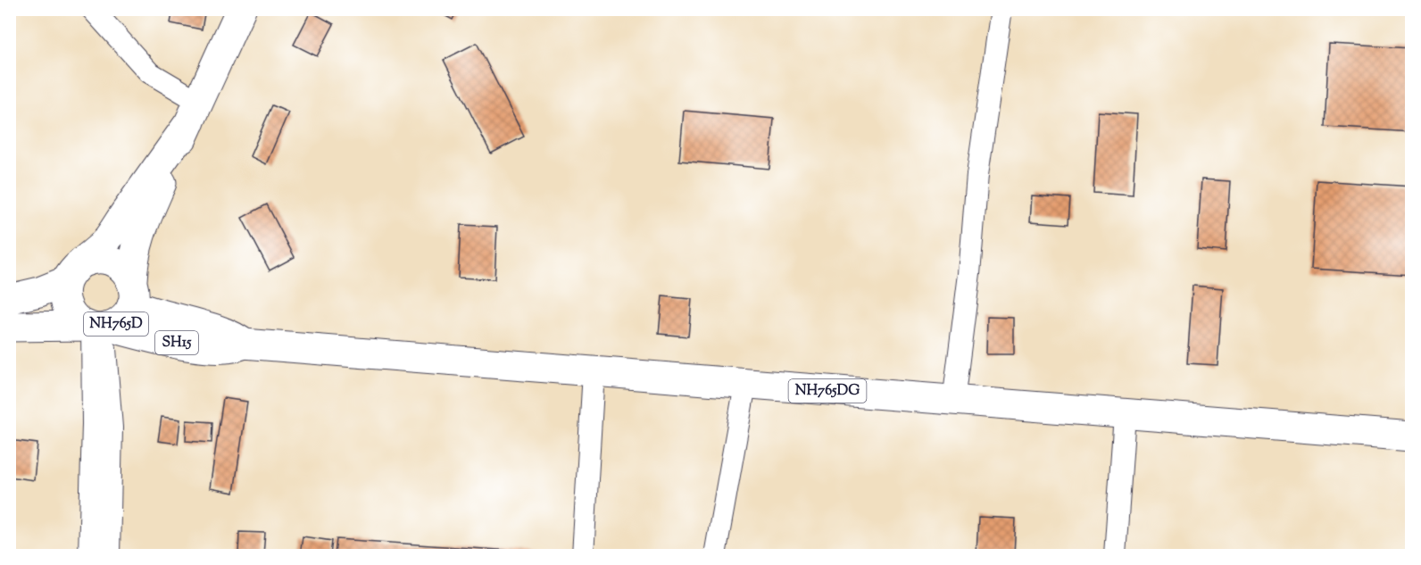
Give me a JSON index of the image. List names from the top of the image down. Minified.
{"streets":{"main road":["NH765D","SH15","NH765DG"]},"crossings":[["NH765D","SH15"],["SH15","NH765DG"]]}
